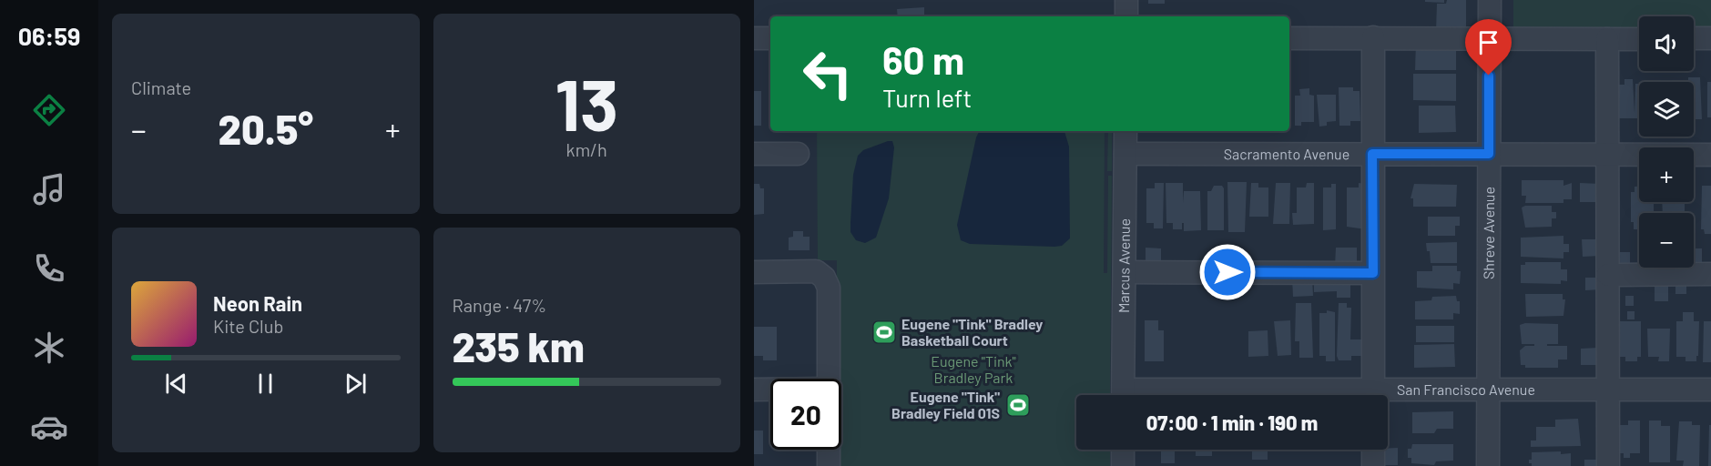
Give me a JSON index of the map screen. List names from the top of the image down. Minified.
{"streets":{"street":["Sacramento Avenue","Shreve Avenue","Marcus Avenue","San Francisco Avenue"]},"crossings":[["Sacramento Avenue","Shreve Avenue"],["Sacramento Avenue","Marcus Avenue"],["Shreve Avenue","San Francisco Avenue"]],"parks":["Eugene \"Tink\" Bradley Park"],"places":{"sports":["Eugene \"Tink\" Bradley Basketball Court","Eugene \"Tink\" Bradley Field 01S"]},"page":{"tabs":"06:59","tile":["Climate",["13","km/h"],["Range · 47%","235 km"]],"map_buttons":["+","−"],"turn":["60 m","Turn left"],"heat":["−","20.5°","+"],"song":["Neon Rain","Kite Club"],"limit":"20","trip":"07:00 · 1 min · 190 m"}}
